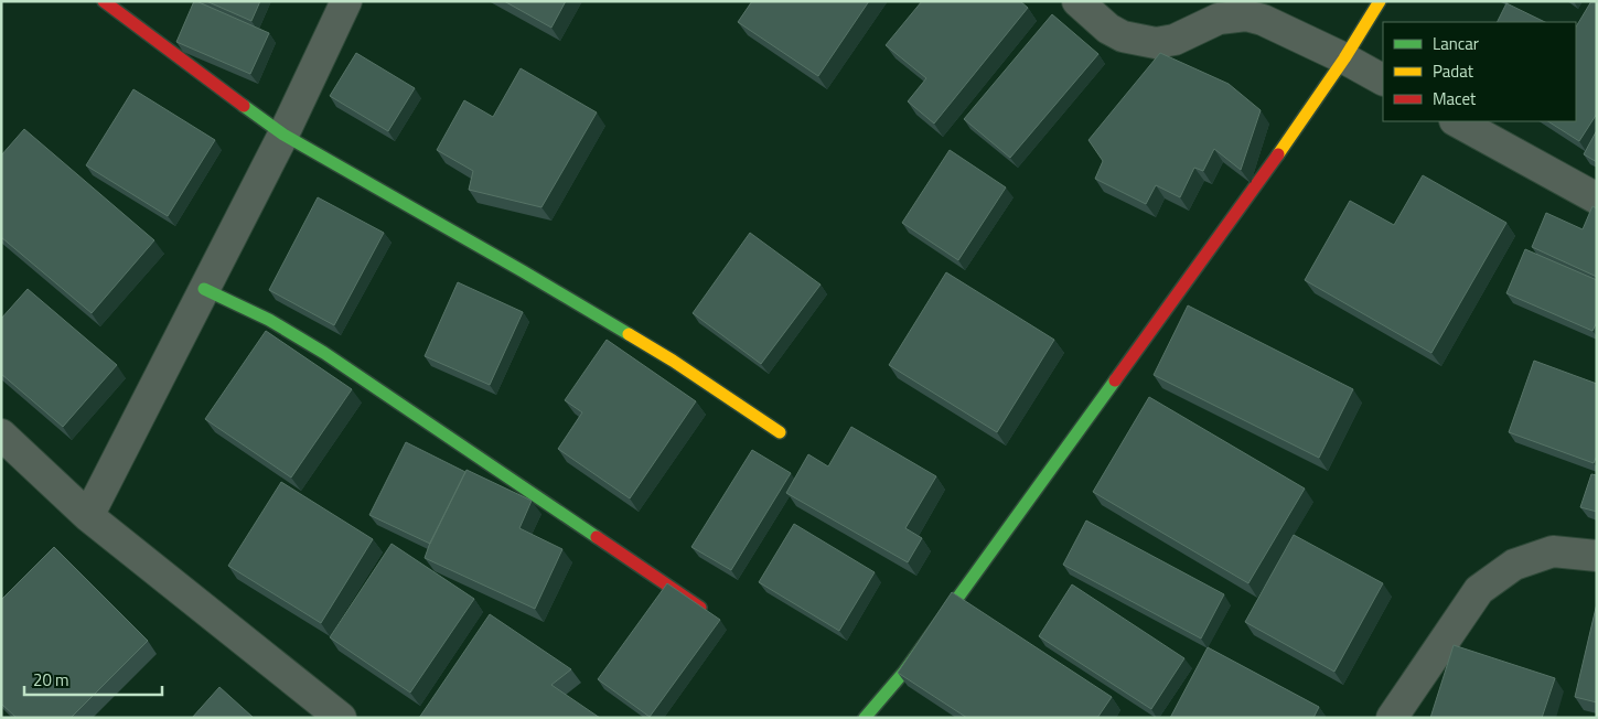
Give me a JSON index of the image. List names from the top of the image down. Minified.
{"legend":["Lancar","Padat","Macet"],"scale_bar":"20 m"}
